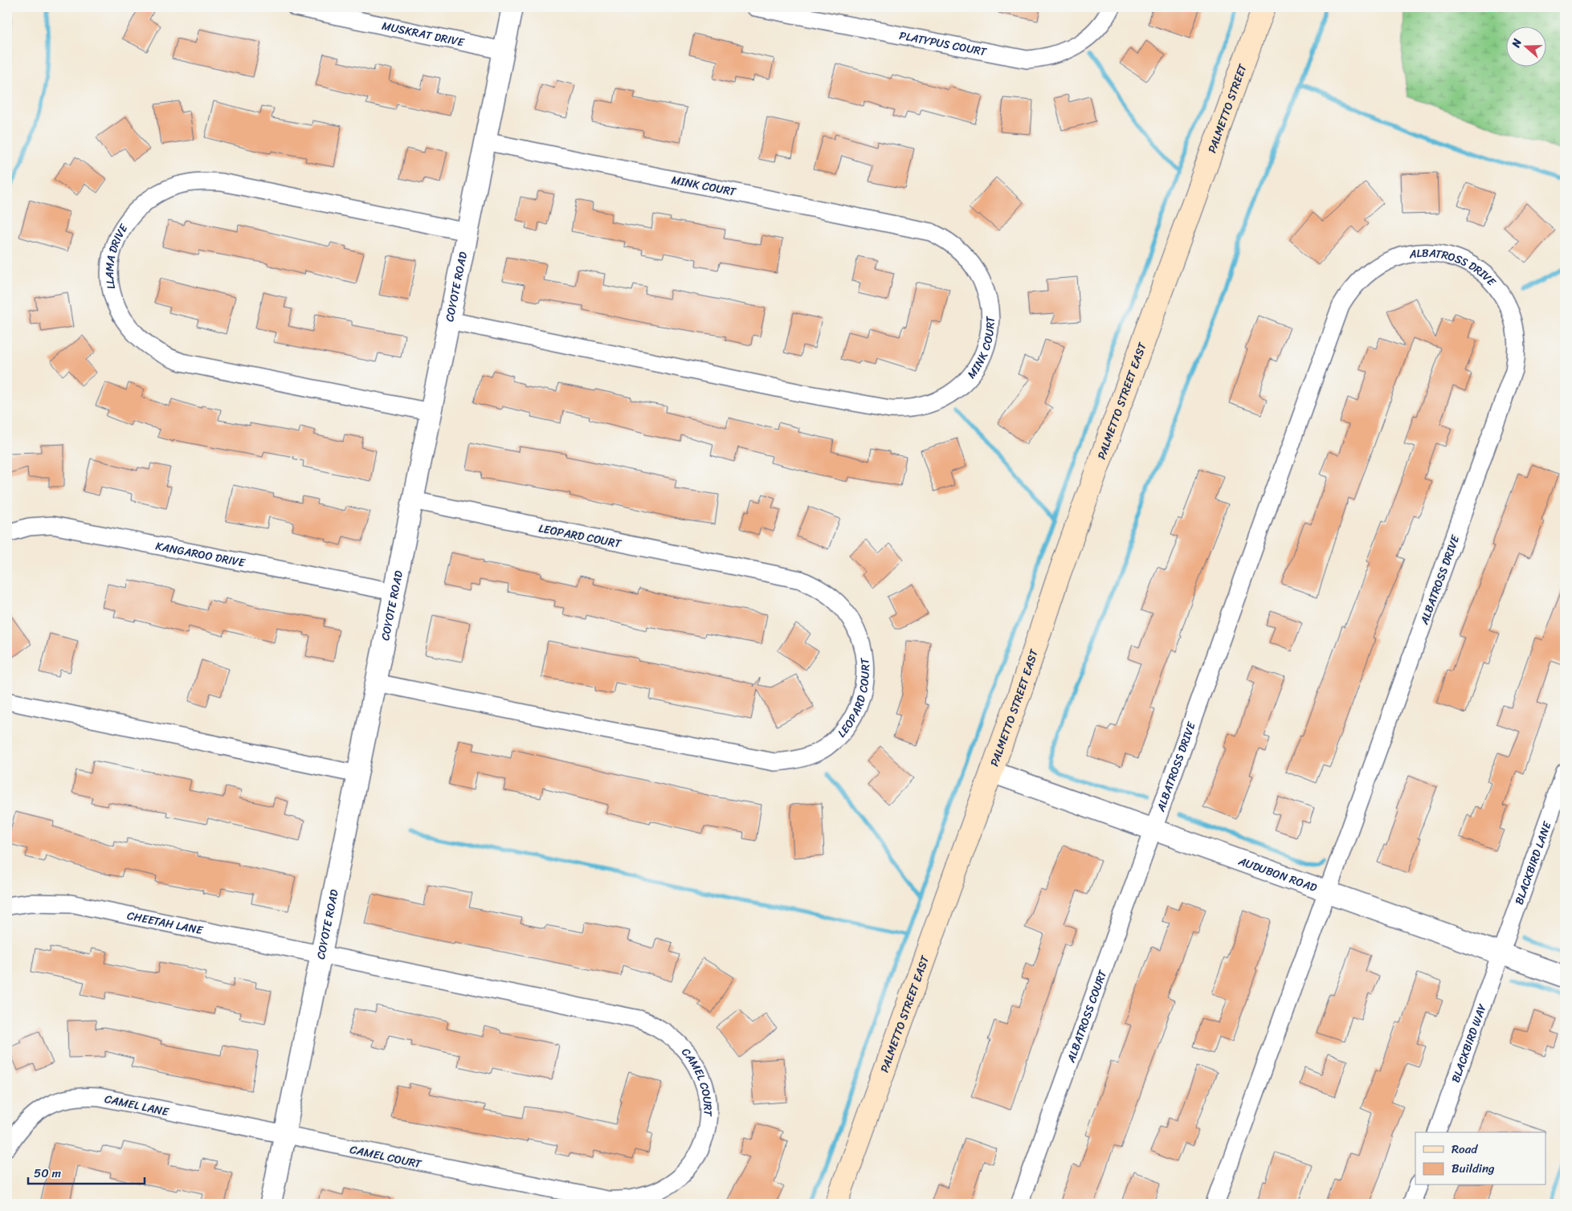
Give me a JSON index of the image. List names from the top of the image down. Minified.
{"streets":{"main road":["PALMETTO STREET","PALMETTO STREET EAST"],"street":["MUSKRAT DRIVE","PLATYPUS COURT","MINK COURT","LLAMA DRIVE","ALBATROSS DRIVE","COYOTE ROAD","LEOPARD COURT","KANGAROO DRIVE","BLACKBIRD LANE","AUDUBON ROAD","CHEETAH LANE","ALBATROSS COURT","BLACKBIRD WAY","CAMEL COURT","CAMEL LANE"]},"crossings":[["MUSKRAT DRIVE","COYOTE ROAD"],["PALMETTO STREET","PALMETTO STREET EAST"],["MINK COURT","COYOTE ROAD"],["LLAMA DRIVE","COYOTE ROAD"],["ALBATROSS DRIVE","AUDUBON ROAD"],["ALBATROSS DRIVE","ALBATROSS COURT"],["COYOTE ROAD","LEOPARD COURT"],["COYOTE ROAD","KANGAROO DRIVE"],["COYOTE ROAD","CHEETAH LANE"],["COYOTE ROAD","CAMEL COURT"],["COYOTE ROAD","CAMEL LANE"],["PALMETTO STREET EAST","AUDUBON ROAD"],["BLACKBIRD LANE","AUDUBON ROAD"],["BLACKBIRD LANE","BLACKBIRD WAY"],["AUDUBON ROAD","ALBATROSS COURT"],["AUDUBON ROAD","BLACKBIRD WAY"],["CHEETAH LANE","CAMEL COURT"],["CAMEL COURT","CAMEL LANE"]],"legend":["Road","Building"],"scale_bar":"50 m","north":"left"}
